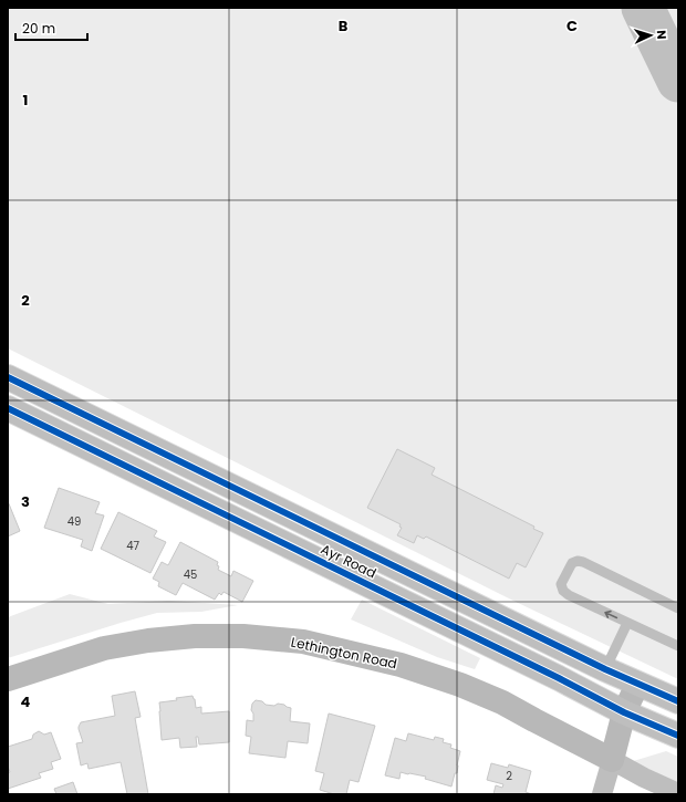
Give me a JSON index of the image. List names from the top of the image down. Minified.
{"streets":{"main road":["Ayr Road"],"street":["Lethington Road"]},"house_numbers":["49","47","45","2"],"scale_bar":"20 m","north":"right","grid":{"columns":["B","C"],"rows":["1","2","3","4"]}}
